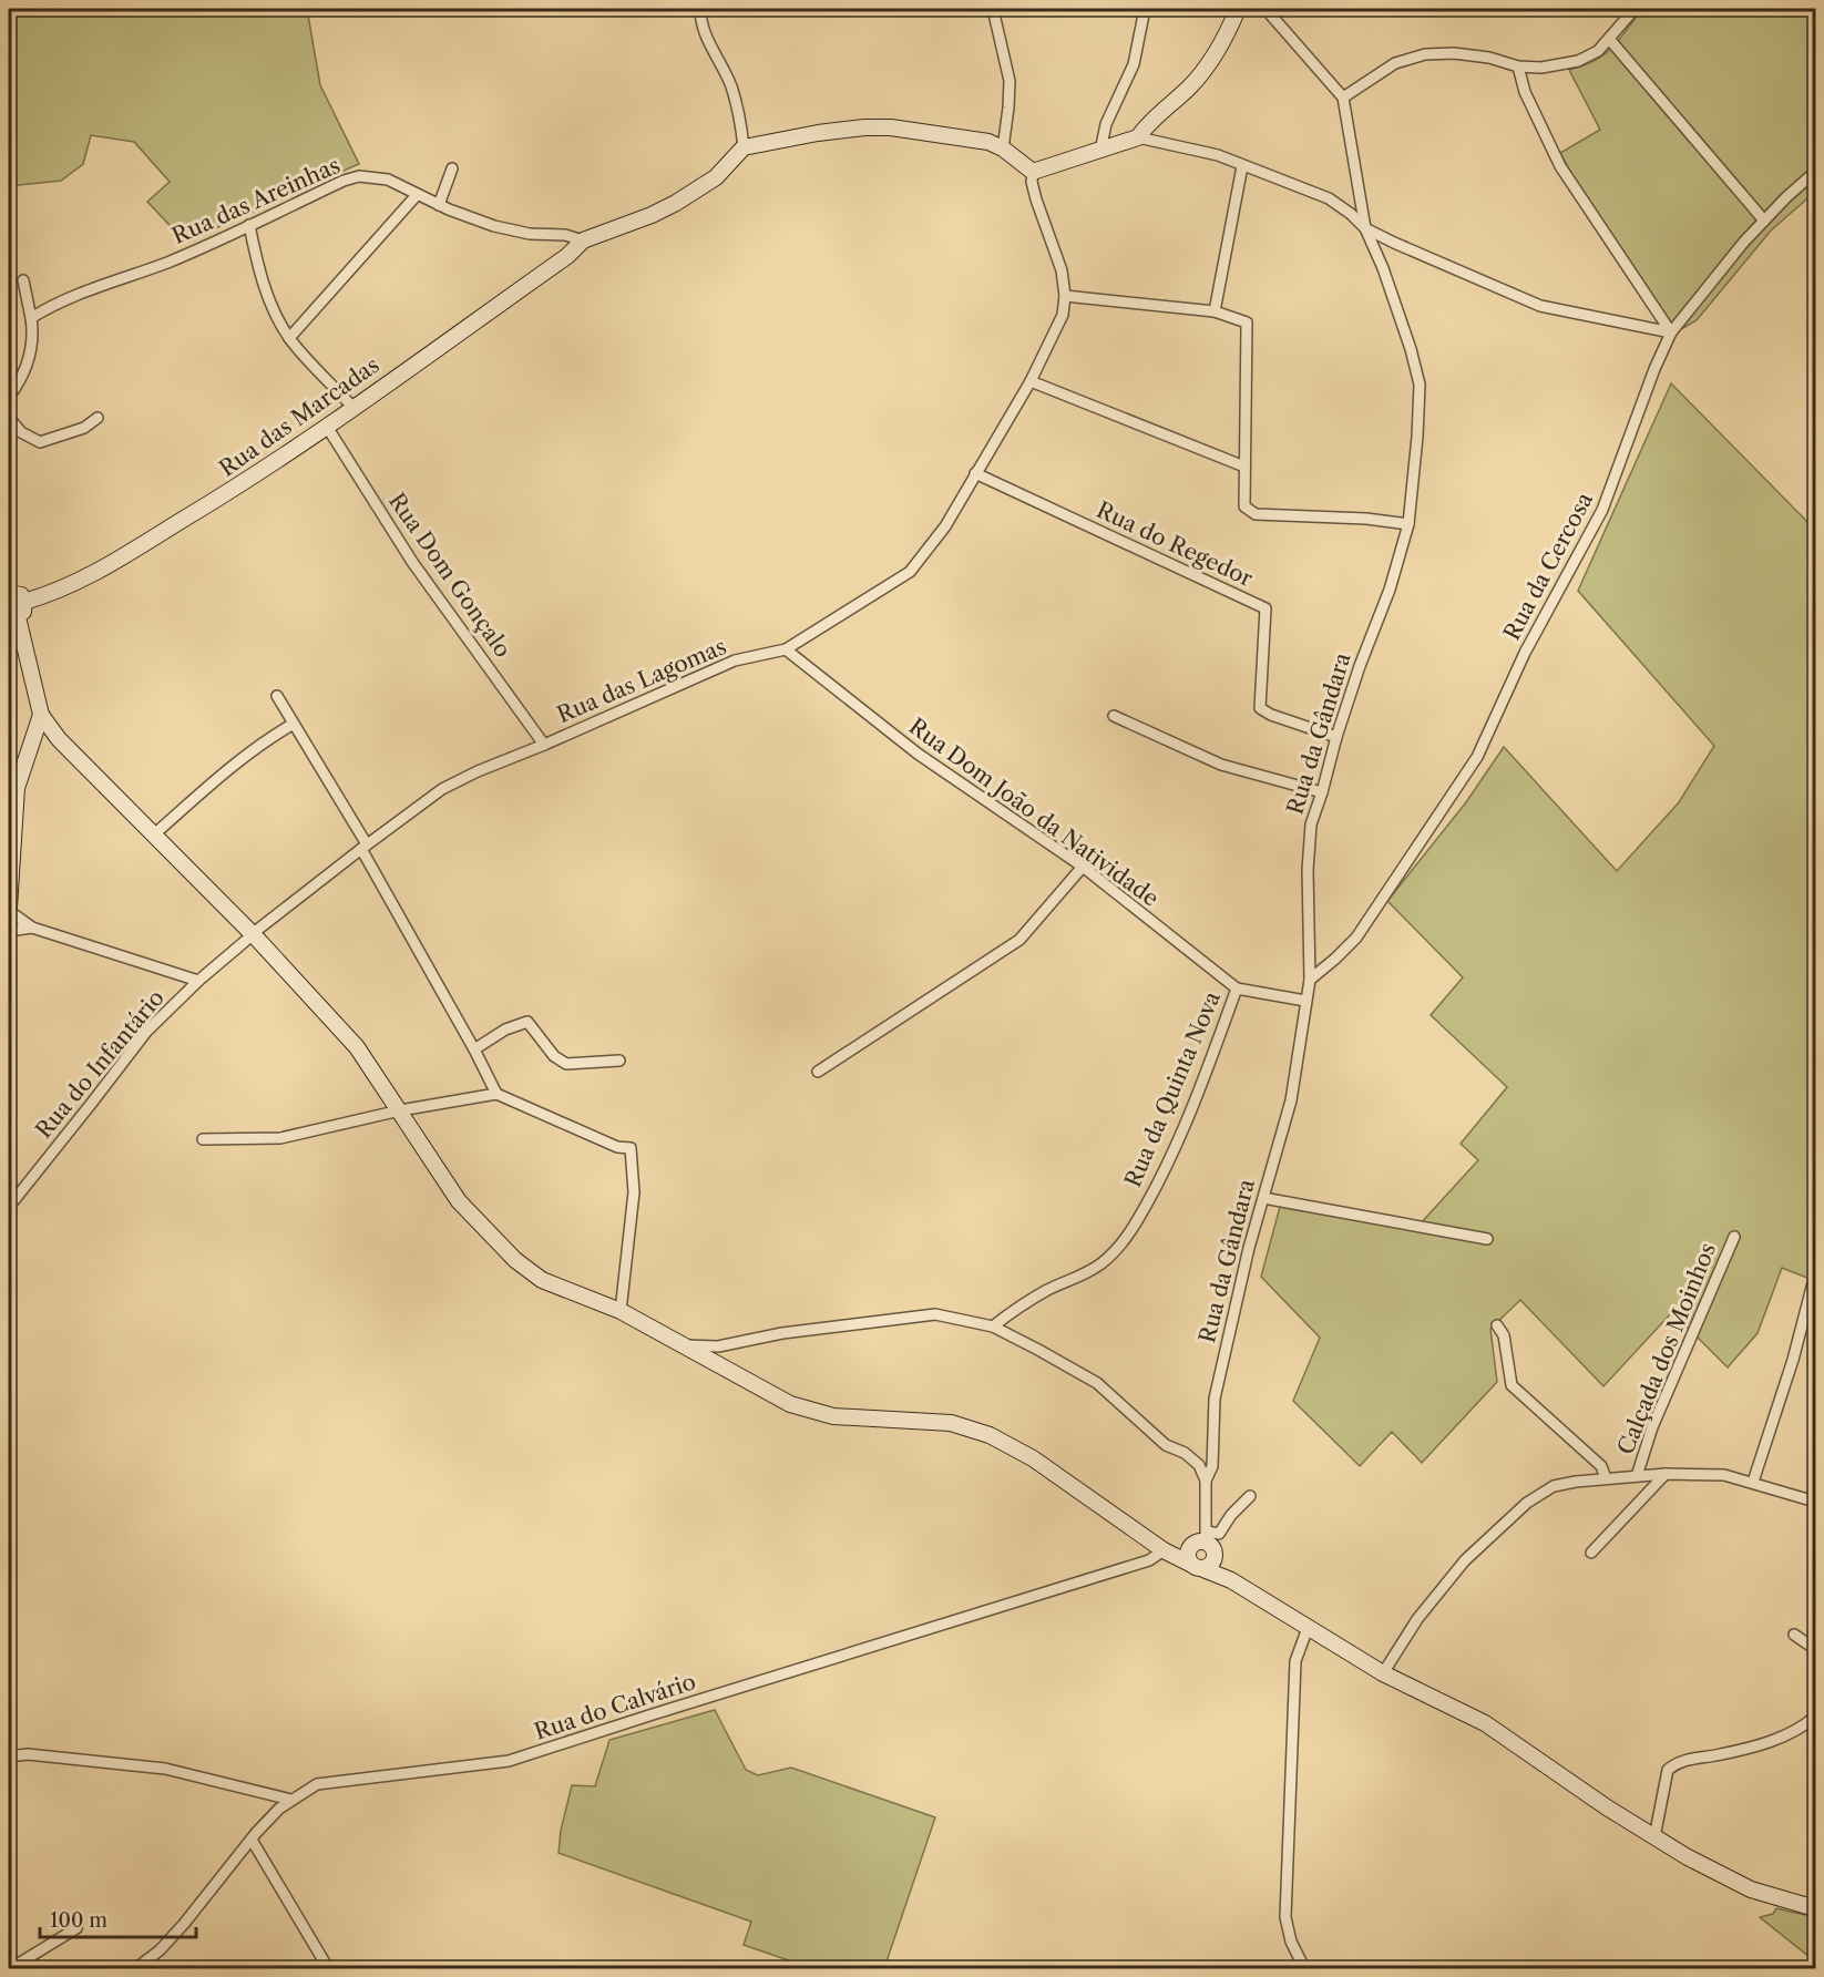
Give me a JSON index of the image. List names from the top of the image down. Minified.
{"streets":{"street":["Rua das Areinhas","Rua das Marcadas","Rua do Regedor","Rua da Cercosa","Rua Dom Gonçalo","Rua das Lagomas","Rua da Gândara","Rua Dom João da Natividade","Rua do Infantário","Rua da Quinta Nova","Calçada dos Moinhos","Rua do Calvário"]},"crossings":[["Rua das Areinhas","Rua das Marcadas"],["Rua das Marcadas","Rua Dom Gonçalo"],["Rua do Regedor","Rua das Lagomas"],["Rua do Regedor","Rua da Gândara"],["Rua da Cercosa","Rua da Gândara"],["Rua Dom Gonçalo","Rua das Lagomas"],["Rua das Lagomas","Rua Dom João da Natividade"],["Rua das Lagomas","Rua do Infantário"],["Rua da Gândara","Rua Dom João da Natividade"],["Rua Dom João da Natividade","Rua da Quinta Nova"]],"scale_bar":"100 m"}
